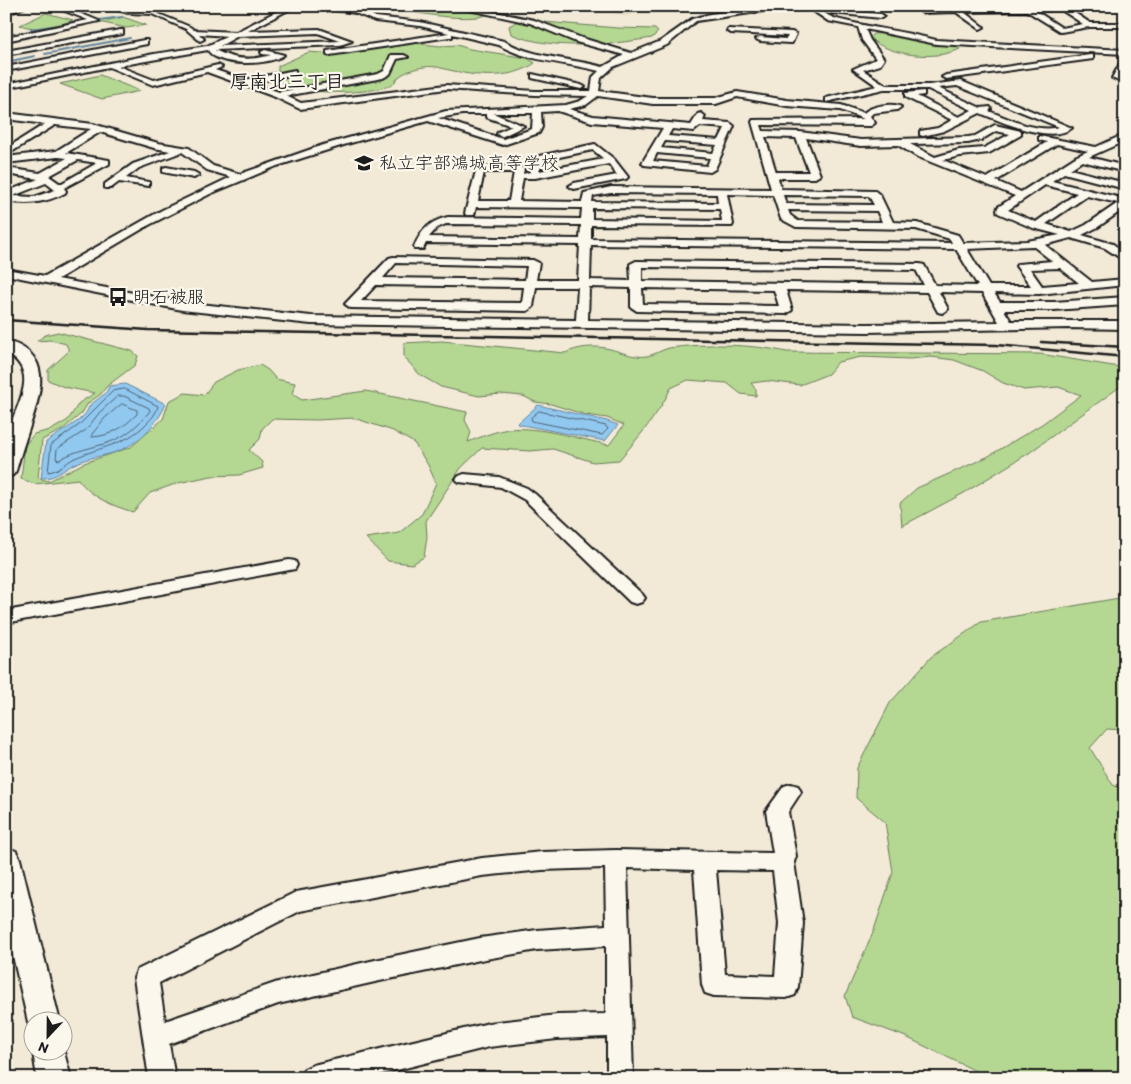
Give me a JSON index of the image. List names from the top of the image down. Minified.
{"districts":["厚南北三丁目"],"places":{"school or university":["私立宇部鴻城高等学校"],"bus stop":["明石被服"]},"north":"bottom"}
